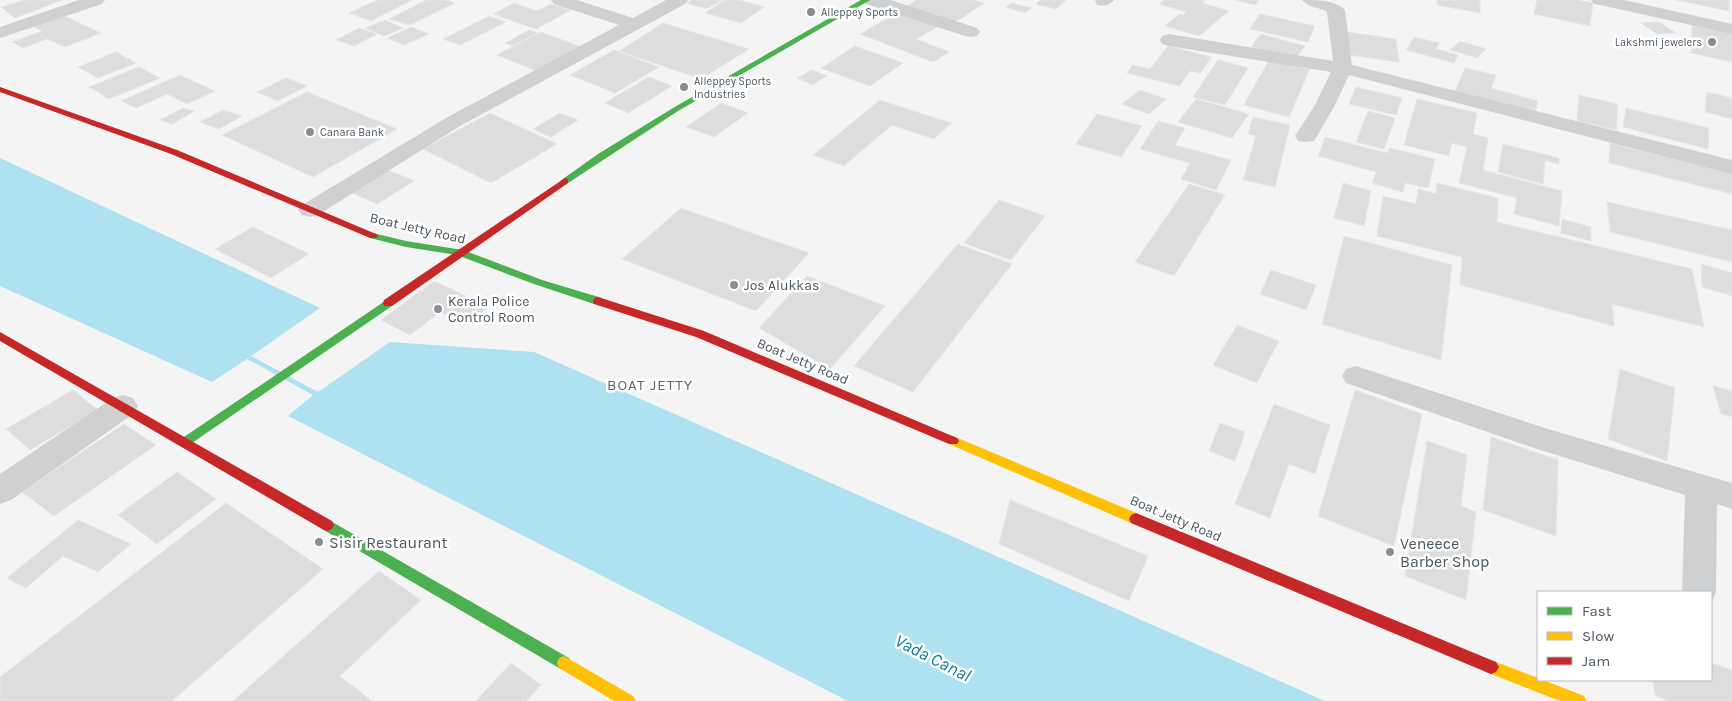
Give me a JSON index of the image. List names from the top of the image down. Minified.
{"streets":{"main road":["Boat Jetty Road"]},"districts":["BOAT JETTY"],"water":["Vada Canal"],"places":["Alleppey Sports","Lakshmi jewelers","Alleppey Sports Industries","Canara Bank","Jos Alukkas","Kerala Police Control Room","Sisir Restaurant","Veneece Barber Shop"],"legend":["Fast","Slow","Jam"]}
